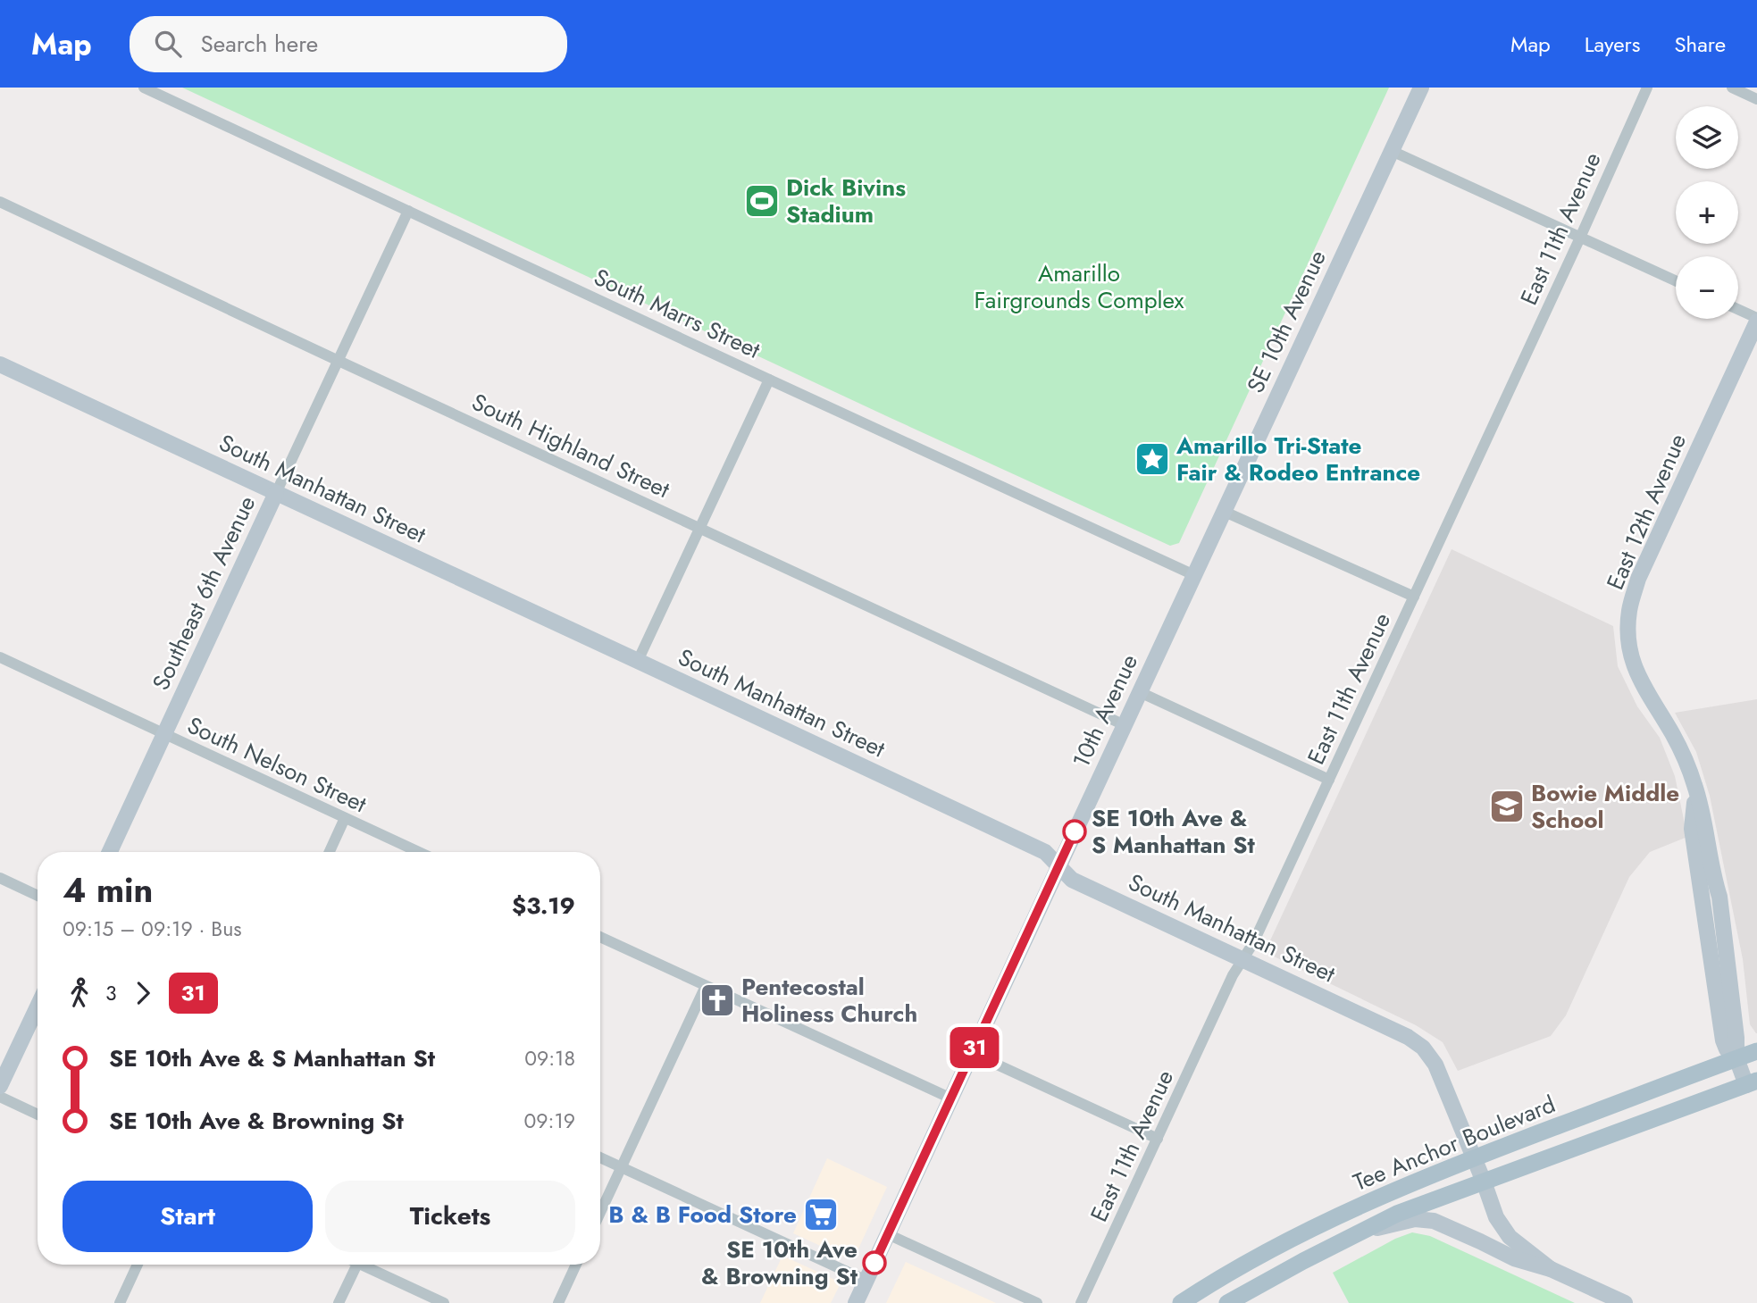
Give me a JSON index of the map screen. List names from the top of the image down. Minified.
{"streets":{"main road":["Tee Anchor Boulevard"],"street":["East 11th Avenue","South Marrs Street","SE 10th Avenue","South Highland Street","South Manhattan Street","East 12th Avenue","Southeast 6th Avenue","10th Avenue","South Nelson Street"]},"crossings":[["East 11th Avenue","South Manhattan Street"],["South Marrs Street","SE 10th Avenue"],["South Marrs Street","Southeast 6th Avenue"],["South Marrs Street","10th Avenue"],["SE 10th Avenue","10th Avenue"],["South Highland Street","Southeast 6th Avenue"],["South Highland Street","10th Avenue"],["South Manhattan Street","Southeast 6th Avenue"],["South Manhattan Street","10th Avenue"],["South Manhattan Street","Tee Anchor Boulevard"],["East 12th Avenue","Tee Anchor Boulevard"],["Southeast 6th Avenue","South Nelson Street"]],"parks":["Amarillo Fairgrounds Complex"],"places":{"sports":["Dick Bivins Stadium"],"place":["Amarillo Tri-State Fair & Rodeo Entrance"],"school or university":["Bowie Middle School"],"other":["SE 10th Ave & S Manhattan St","SE 10th Ave & Browning St"],"church":["Pentecostal Holiness Church"],"supermarket":["B & B Food Store"]},"lines":["bus line 31"],"page":{"header":"Map","search":"Search here","nav":["Map","Layers","Share"],"on_map":"31","map_buttons":["+","−"],"heading":["4 min","09:15 – 09:19 · Bus","$3.19"],"legs":["3","31"],"list":[{"name":"SE 10th Ave & S Manhattan St","value":"09:18"},{"name":"SE 10th Ave & Browning St","value":"09:19"}],"buttons":["Start","Tickets"]}}
